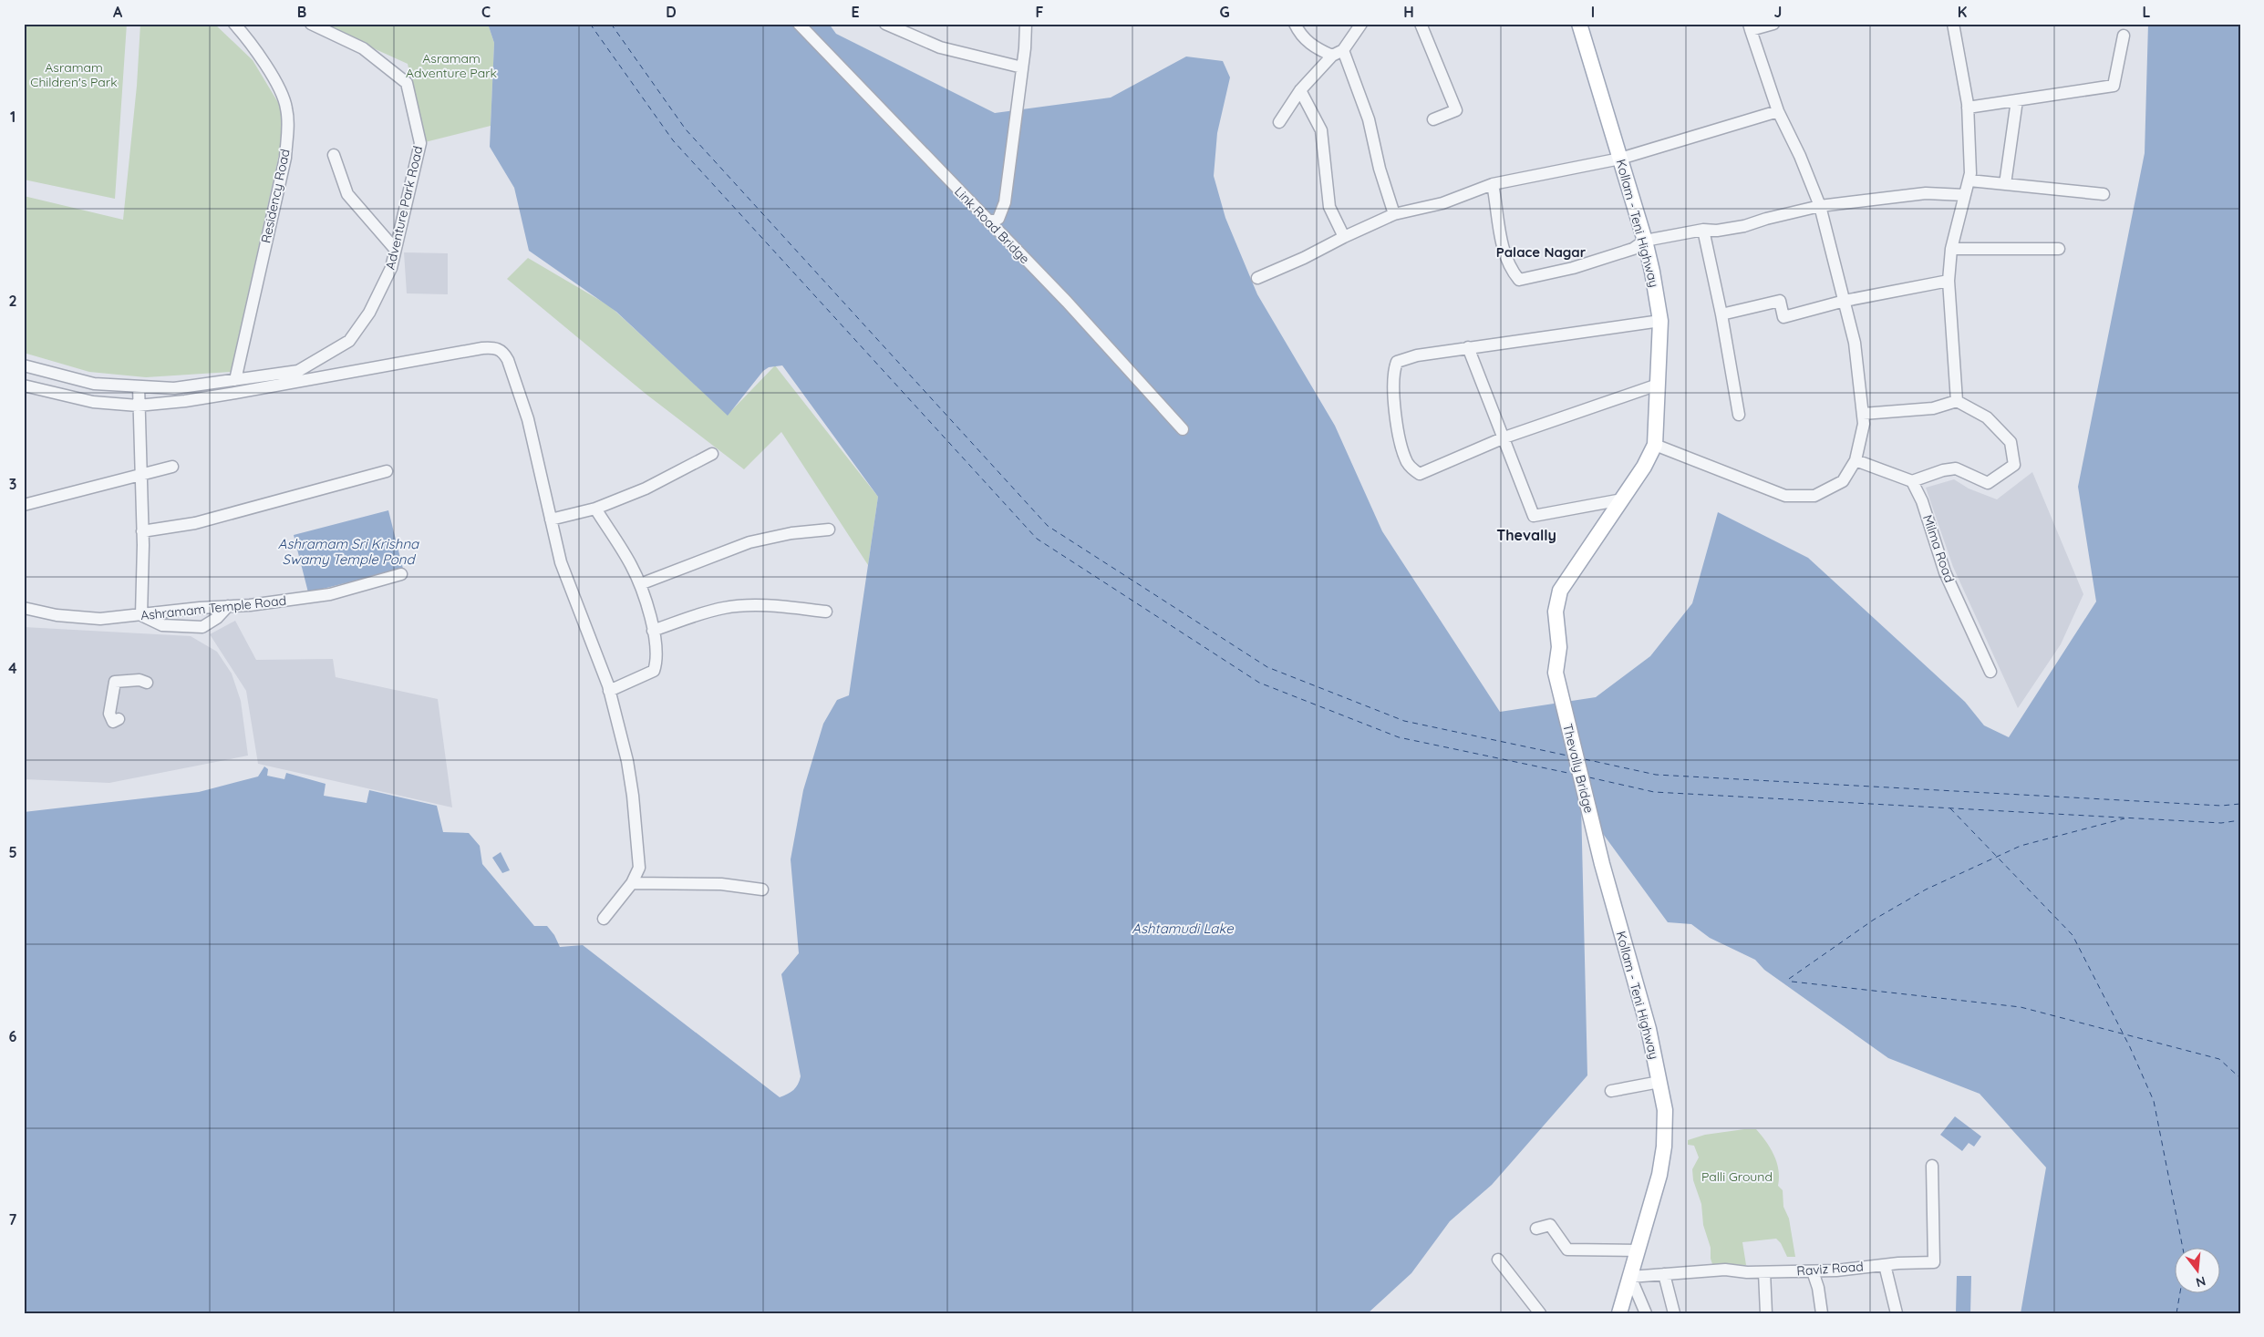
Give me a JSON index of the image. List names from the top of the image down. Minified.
{"streets":{"main road":["Kollam - Teni Highway","Thevally Bridge"],"street":["Residency Road","Adventure Park Road","Link Road Bridge","Milma Road","Ashramam Temple Road","Raviz Road"]},"crossings":[["Residency Road","Adventure Park Road"],["Kollam - Teni Highway","Thevally Bridge"],["Kollam - Teni Highway","Raviz Road"]],"districts":["Palace Nagar","Thevally"],"water":["Ashramam Sri Krishna Swamy Temple Pond","Ashtamudi Lake"],"parks":["Asramam Adventure Park","Asramam Children's Park","Palli Ground"],"north":"bottom","grid":{"columns":["A","B","C","D","E","F","G","H","I","J","K","L"],"rows":["1","2","3","4","5","6","7"]}}
